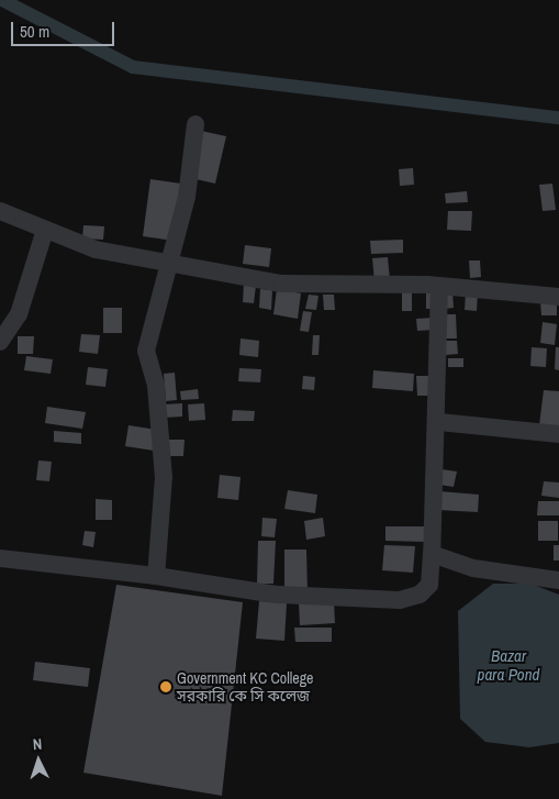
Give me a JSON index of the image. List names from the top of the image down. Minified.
{"water":["Bazar para Pond"],"places":["Government KC College সরকারি কে সি কলেজ"],"scale_bar":"50 m","north":"top"}
